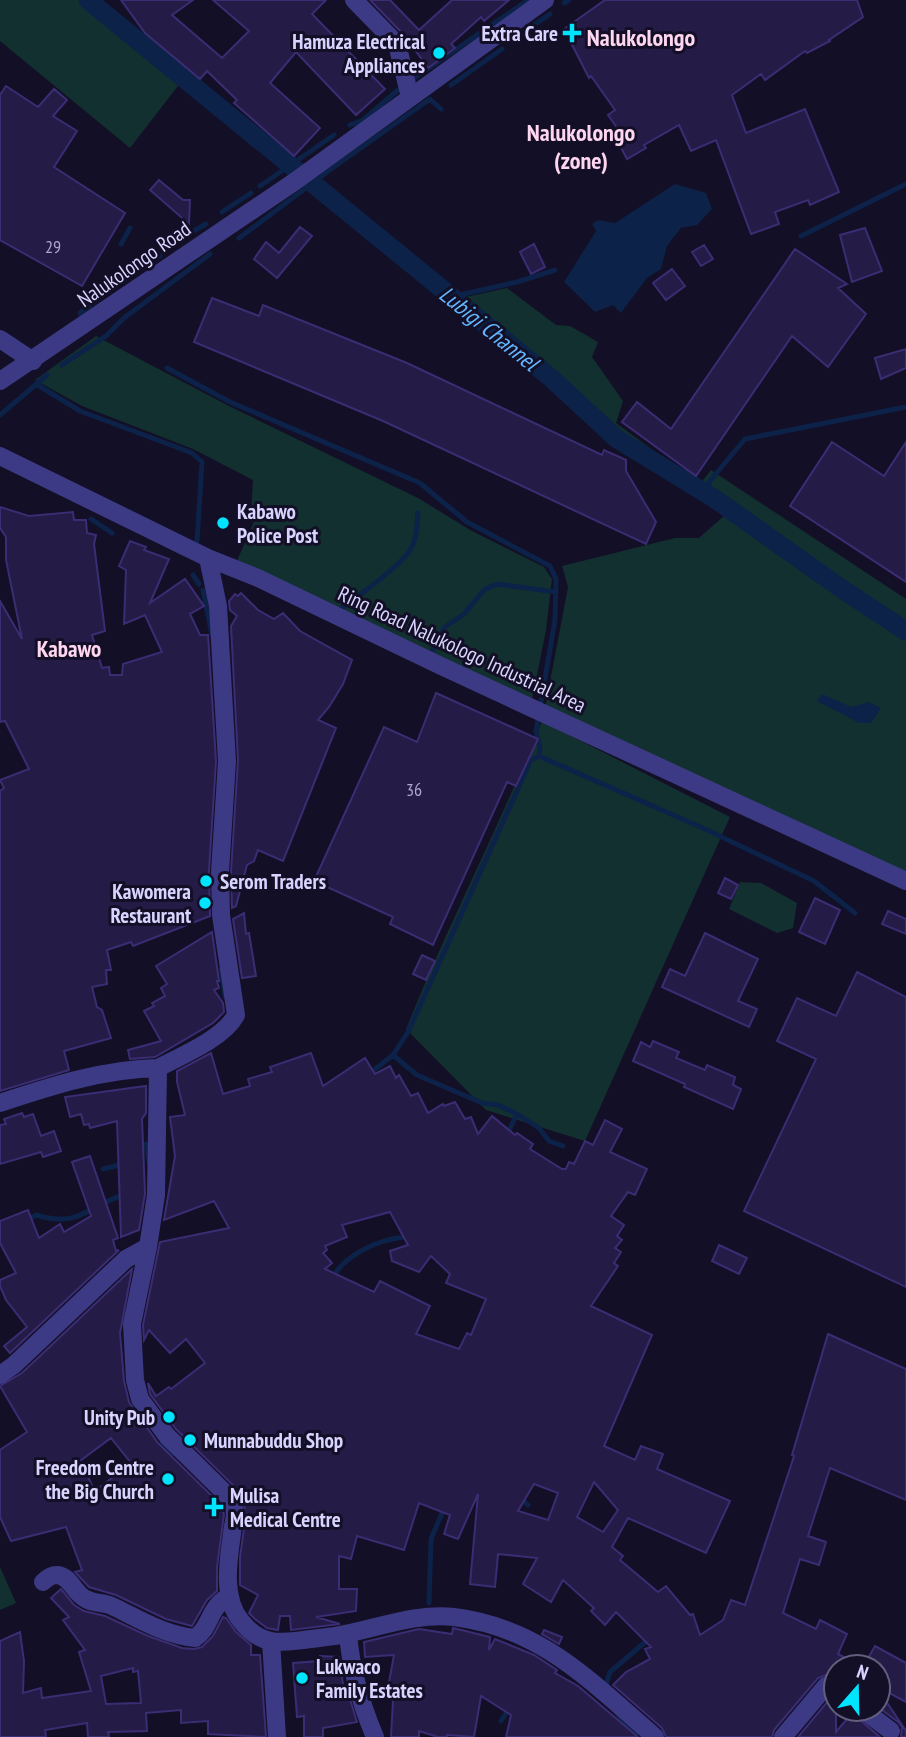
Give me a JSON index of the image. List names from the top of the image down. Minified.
{"streets":{"street":["Nalukolongo Road","Ring Road Nalukologo Industrial Area"]},"districts":["Nalukolongo","Nalukolongo (zone)","Kabawo"],"water":["Lubigi Channel"],"places":{"health":["Extra Care","Mulisa Medical Centre"],"other":["Hamuza Electrical Appliances","Kabawo Police Post","Serom Traders","Kawomera Restaurant","Unity Pub","Munnabuddu Shop","Freedom Centre the Big Church","Lukwaco Family Estates"]},"house_numbers":["29","36"],"north":"top"}
